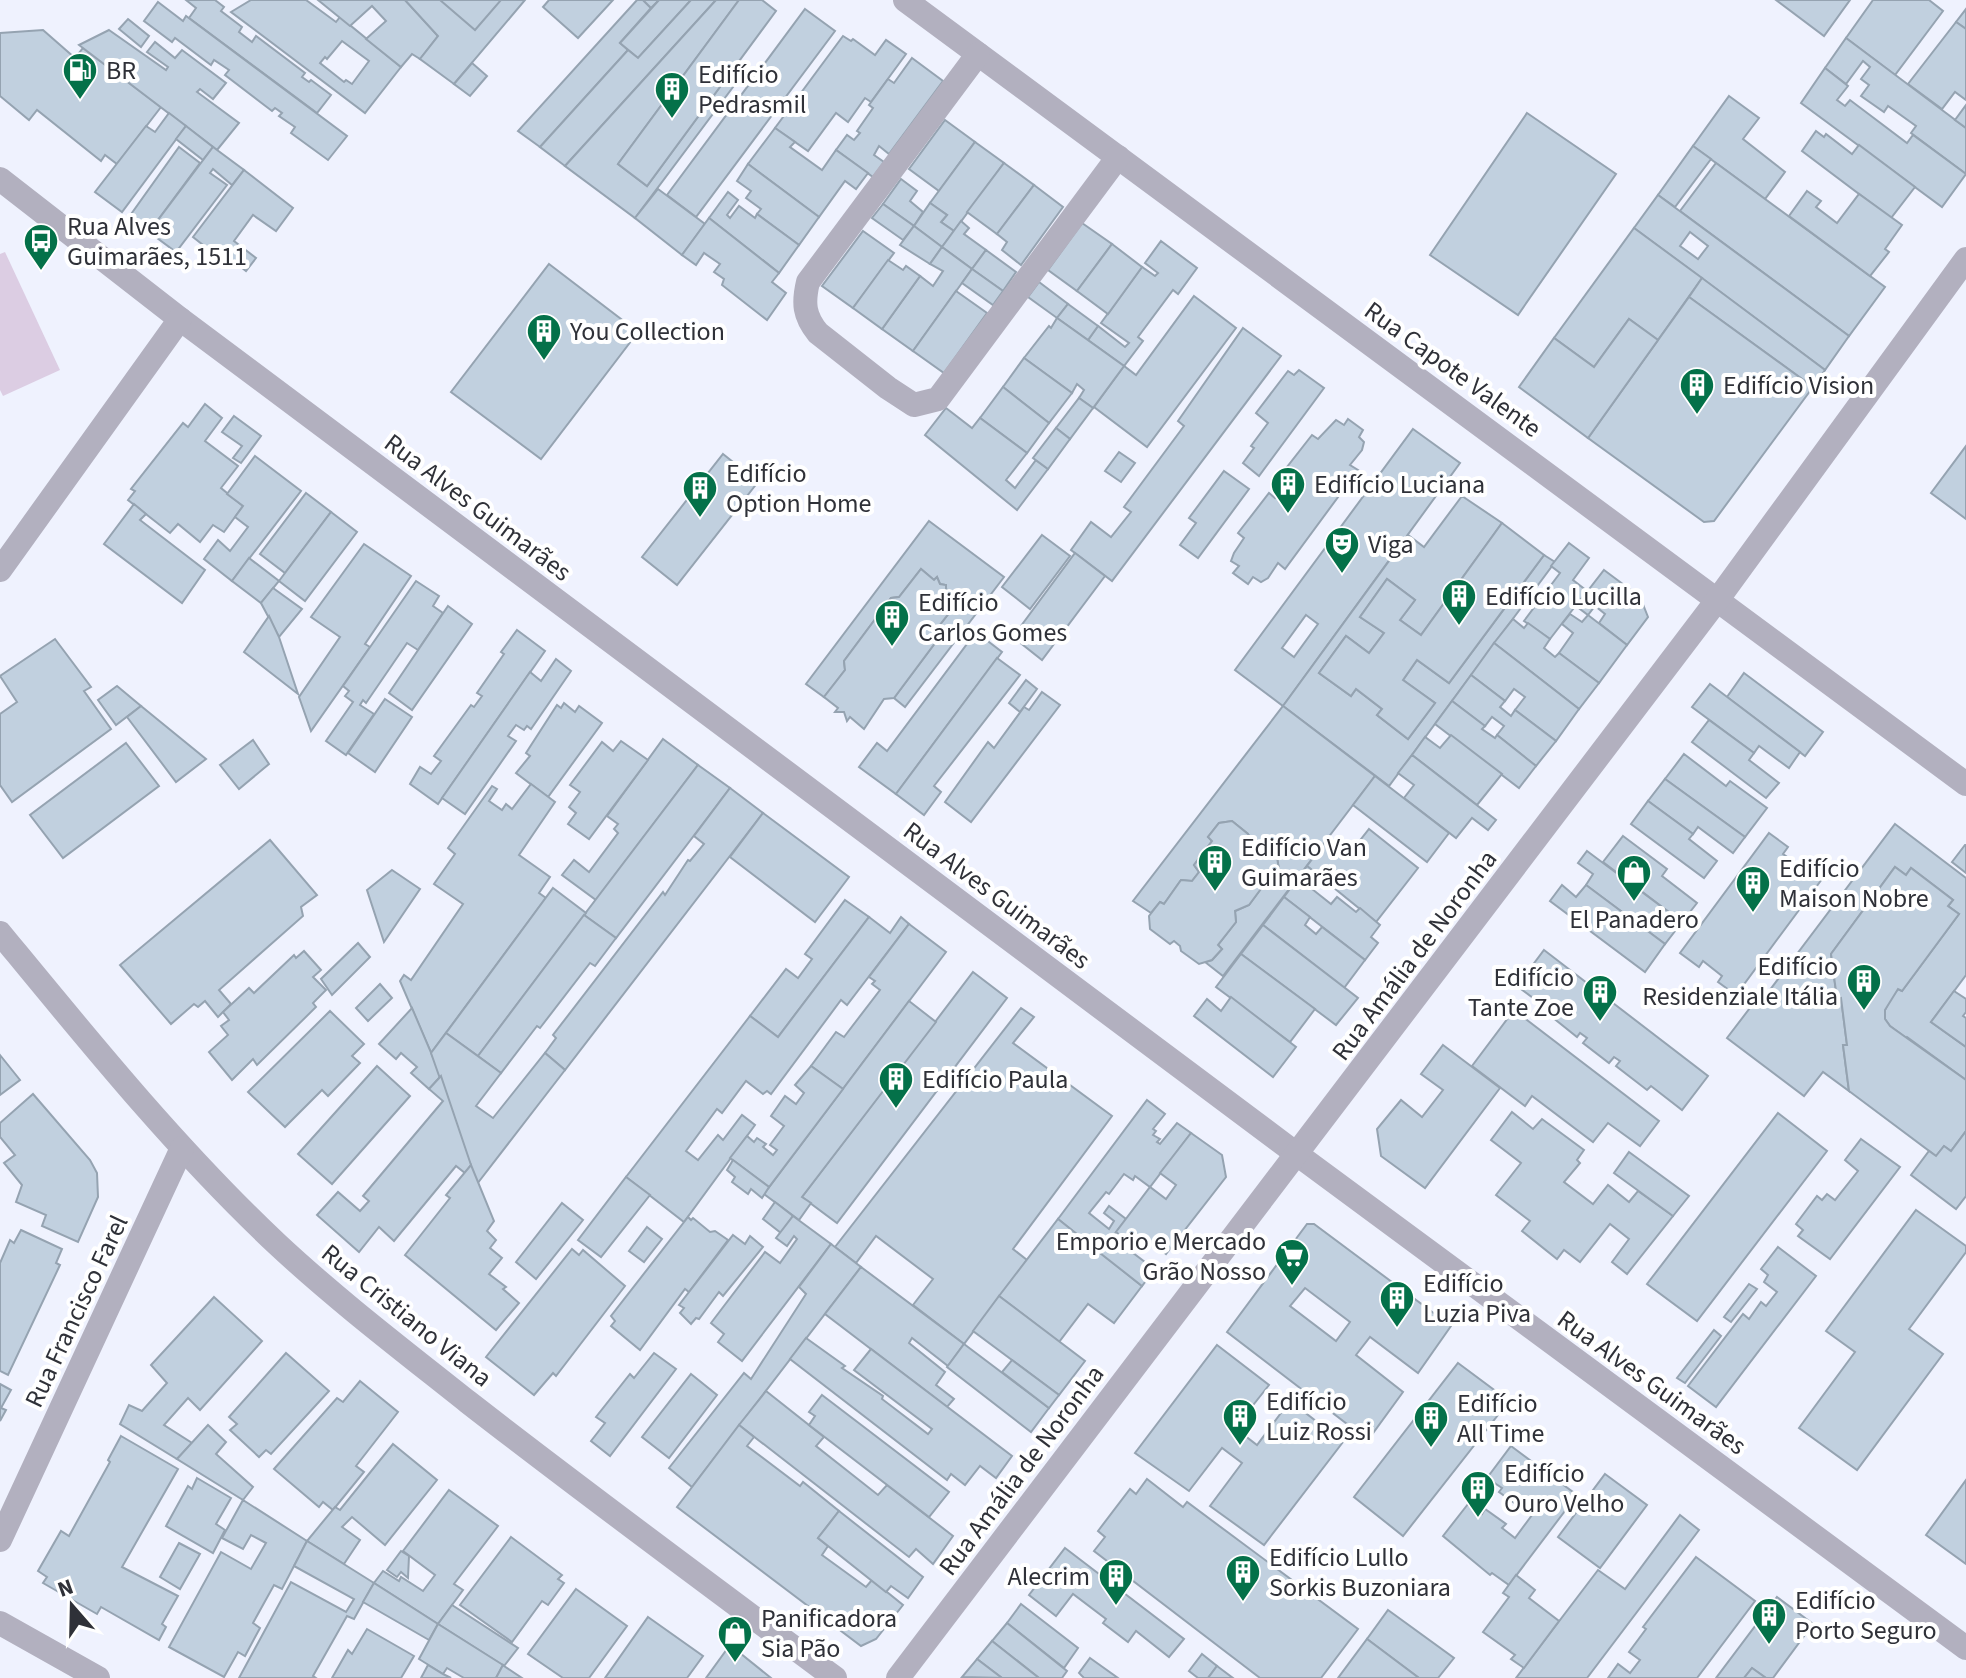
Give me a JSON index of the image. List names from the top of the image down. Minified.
{"streets":{"street":["Rua Capote Valente","Rua Alves Guimarães","Rua Amália de Noronha","Rua Francisco Farel","Rua Cristiano Viana"]},"crossings":[["Rua Capote Valente","Rua Amália de Noronha"],["Rua Alves Guimarães","Rua Amália de Noronha"],["Rua Francisco Farel","Rua Cristiano Viana"]],"places":{"fuel station":["BR"],"building":["Edifício Pedrasmil","You Collection","Edifício Vision","Edifício Luciana","Edifício Option Home","Edifício Lucilla","Edifício Carlos Gomes","Edifício Van Guimarães","Edifício Maison Nobre","Edifício Residenziale Itália","Edifício Tante Zoe","Edifício Paula","Edifício Luzia Piva","Edifício Luiz Rossi","Edifício All Time","Edifício Ouro Velho","Edifício Lullo Sorkis Buzoniara","Alecrim","Edifício Porto Seguro"],"bus stop":["Rua Alves Guimarães, 1511"],"theatre":["Viga"],"shop":["El Panadero","Panificadora Sia Pão"],"supermarket":["Emporio e Mercado Grão Nosso"]},"north":"top"}
